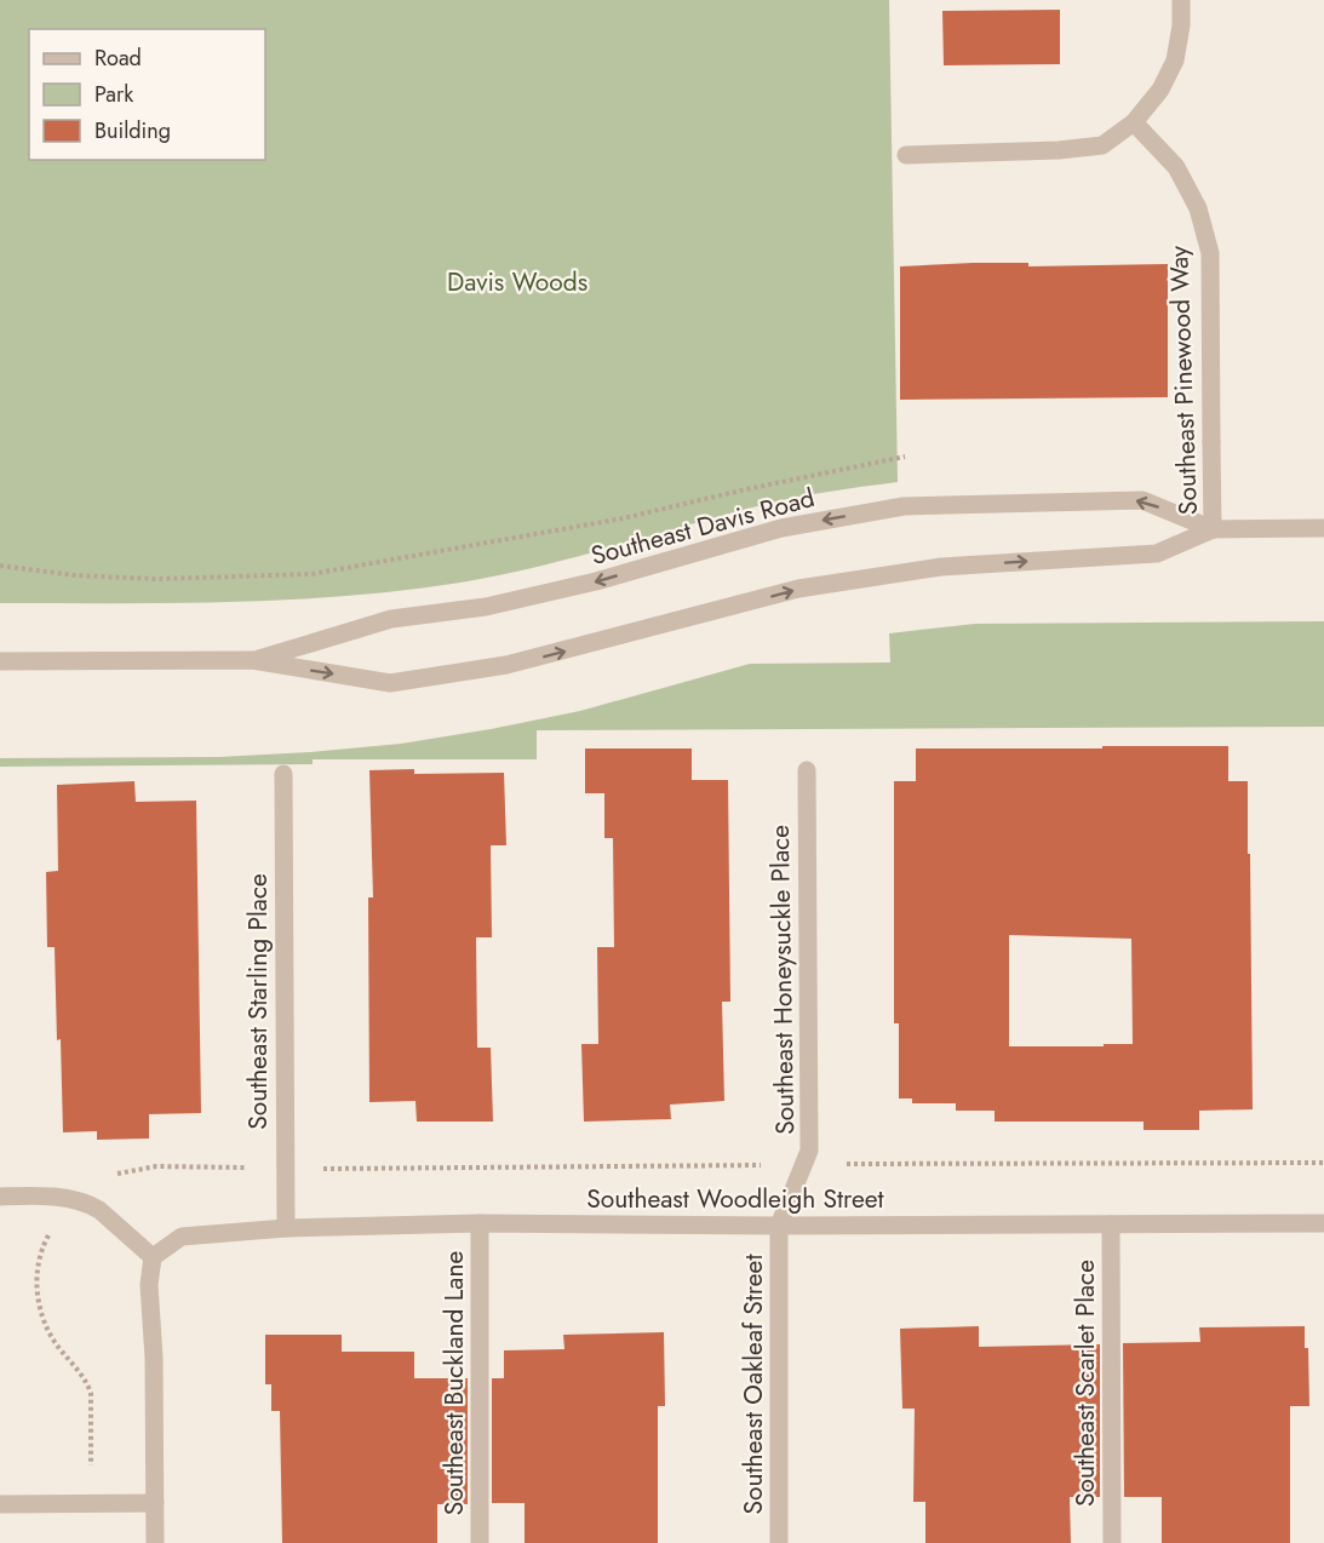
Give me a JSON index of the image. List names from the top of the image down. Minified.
{"streets":{"street":["Southeast Pinewood Way","Southeast Davis Road","Southeast Honeysuckle Place","Southeast Starling Place","Southeast Woodleigh Street","Southeast Buckland Lane","Southeast Scarlet Place","Southeast Oakleaf Street"]},"crossings":[["Southeast Pinewood Way","Southeast Davis Road"],["Southeast Honeysuckle Place","Southeast Woodleigh Street"],["Southeast Honeysuckle Place","Southeast Oakleaf Street"],["Southeast Starling Place","Southeast Woodleigh Street"],["Southeast Woodleigh Street","Southeast Buckland Lane"],["Southeast Woodleigh Street","Southeast Scarlet Place"],["Southeast Woodleigh Street","Southeast Oakleaf Street"]],"parks":["Davis Woods"],"legend":["Road","Park","Building"]}
